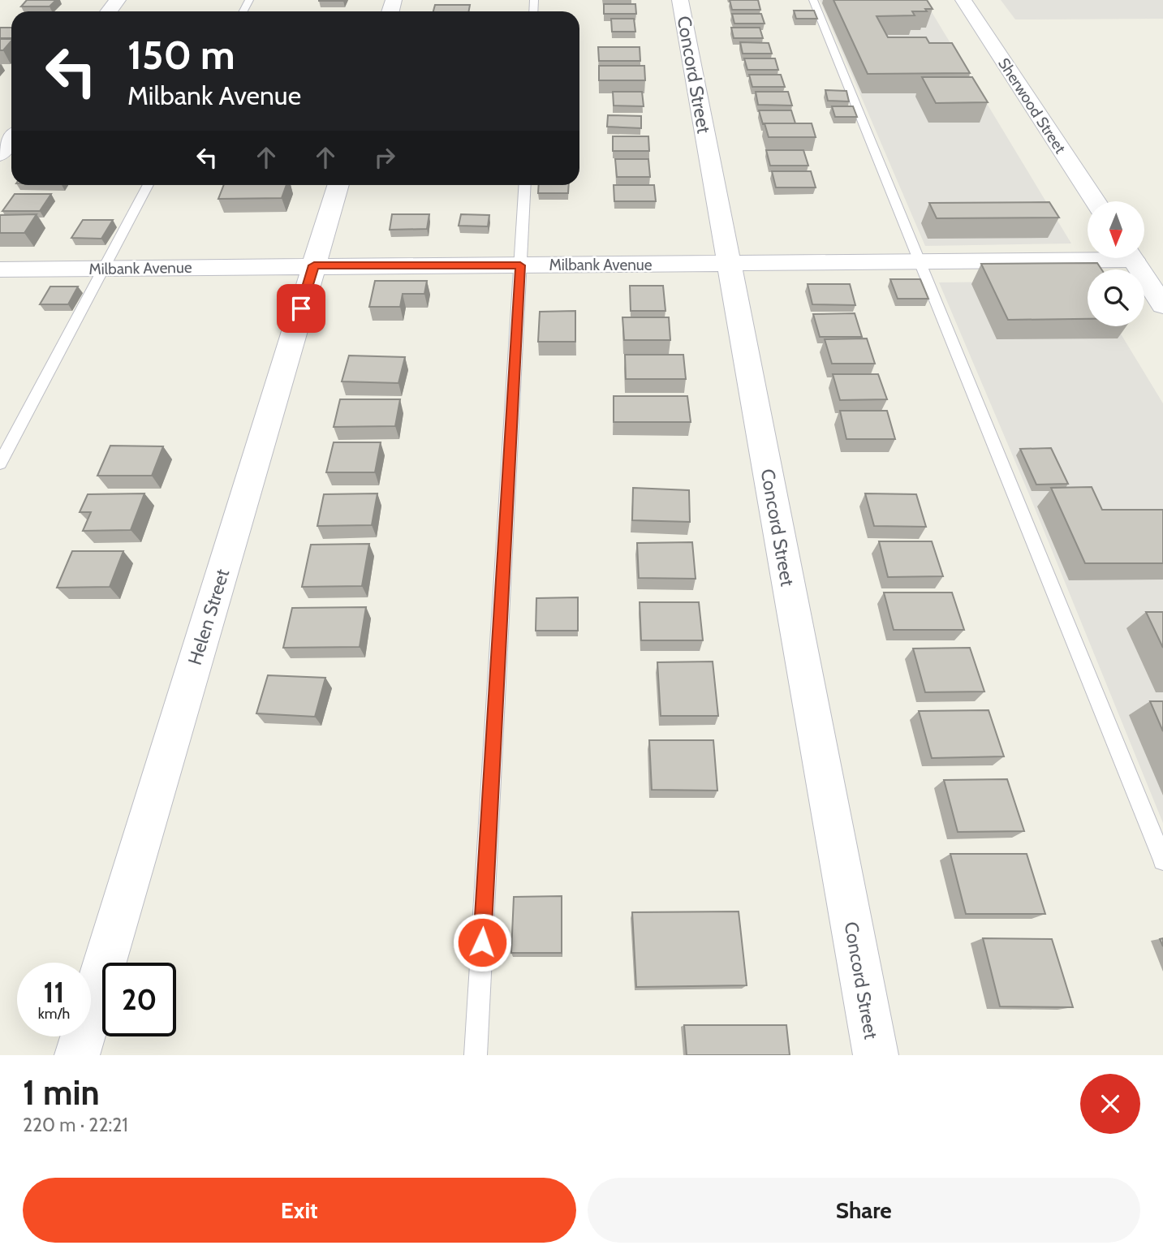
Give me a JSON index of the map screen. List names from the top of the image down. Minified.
{"streets":{"street":["Concord Street","Sherwood Street","Milbank Avenue","Helen Street"]},"crossings":[["Concord Street","Milbank Avenue"],["Milbank Avenue","Helen Street"]],"north":"bottom","page":{"turn":["150 m","Milbank Avenue"],"speed":"11 km/h","limit":"20","heading":["1 min","220 m · 22:21"],"buttons":["Exit","Share"]}}
